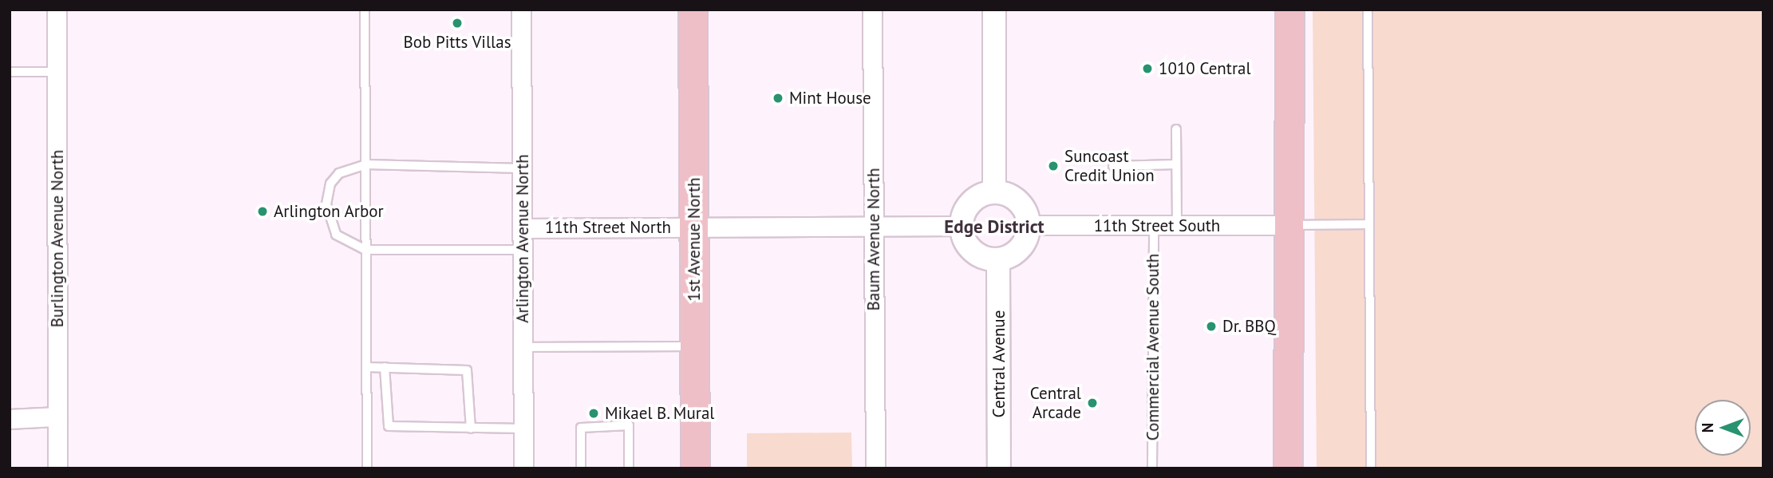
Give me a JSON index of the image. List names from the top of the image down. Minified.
{"streets":{"main road":["1st Avenue North"],"street":["11th Street South","11th Street North","Burlington Avenue North","Arlington Avenue North","Baum Avenue North","Central Avenue"],"lane":["Commercial Avenue South"]},"crossings":[["11th Street South","11th Street North"],["11th Street South","Commercial Avenue South"],["11th Street South","Central Avenue"],["11th Street North","Arlington Avenue North"],["11th Street North","1st Avenue North"],["11th Street North","Baum Avenue North"],["11th Street North","Central Avenue"]],"districts":["Edge District"],"places":["Bob Pitts Villas","1010 Central","Mint House","Suncoast Credit Union","Arlington Arbor","Dr. BBQ","Central Arcade","Mikael B. Mural"],"north":"left"}
